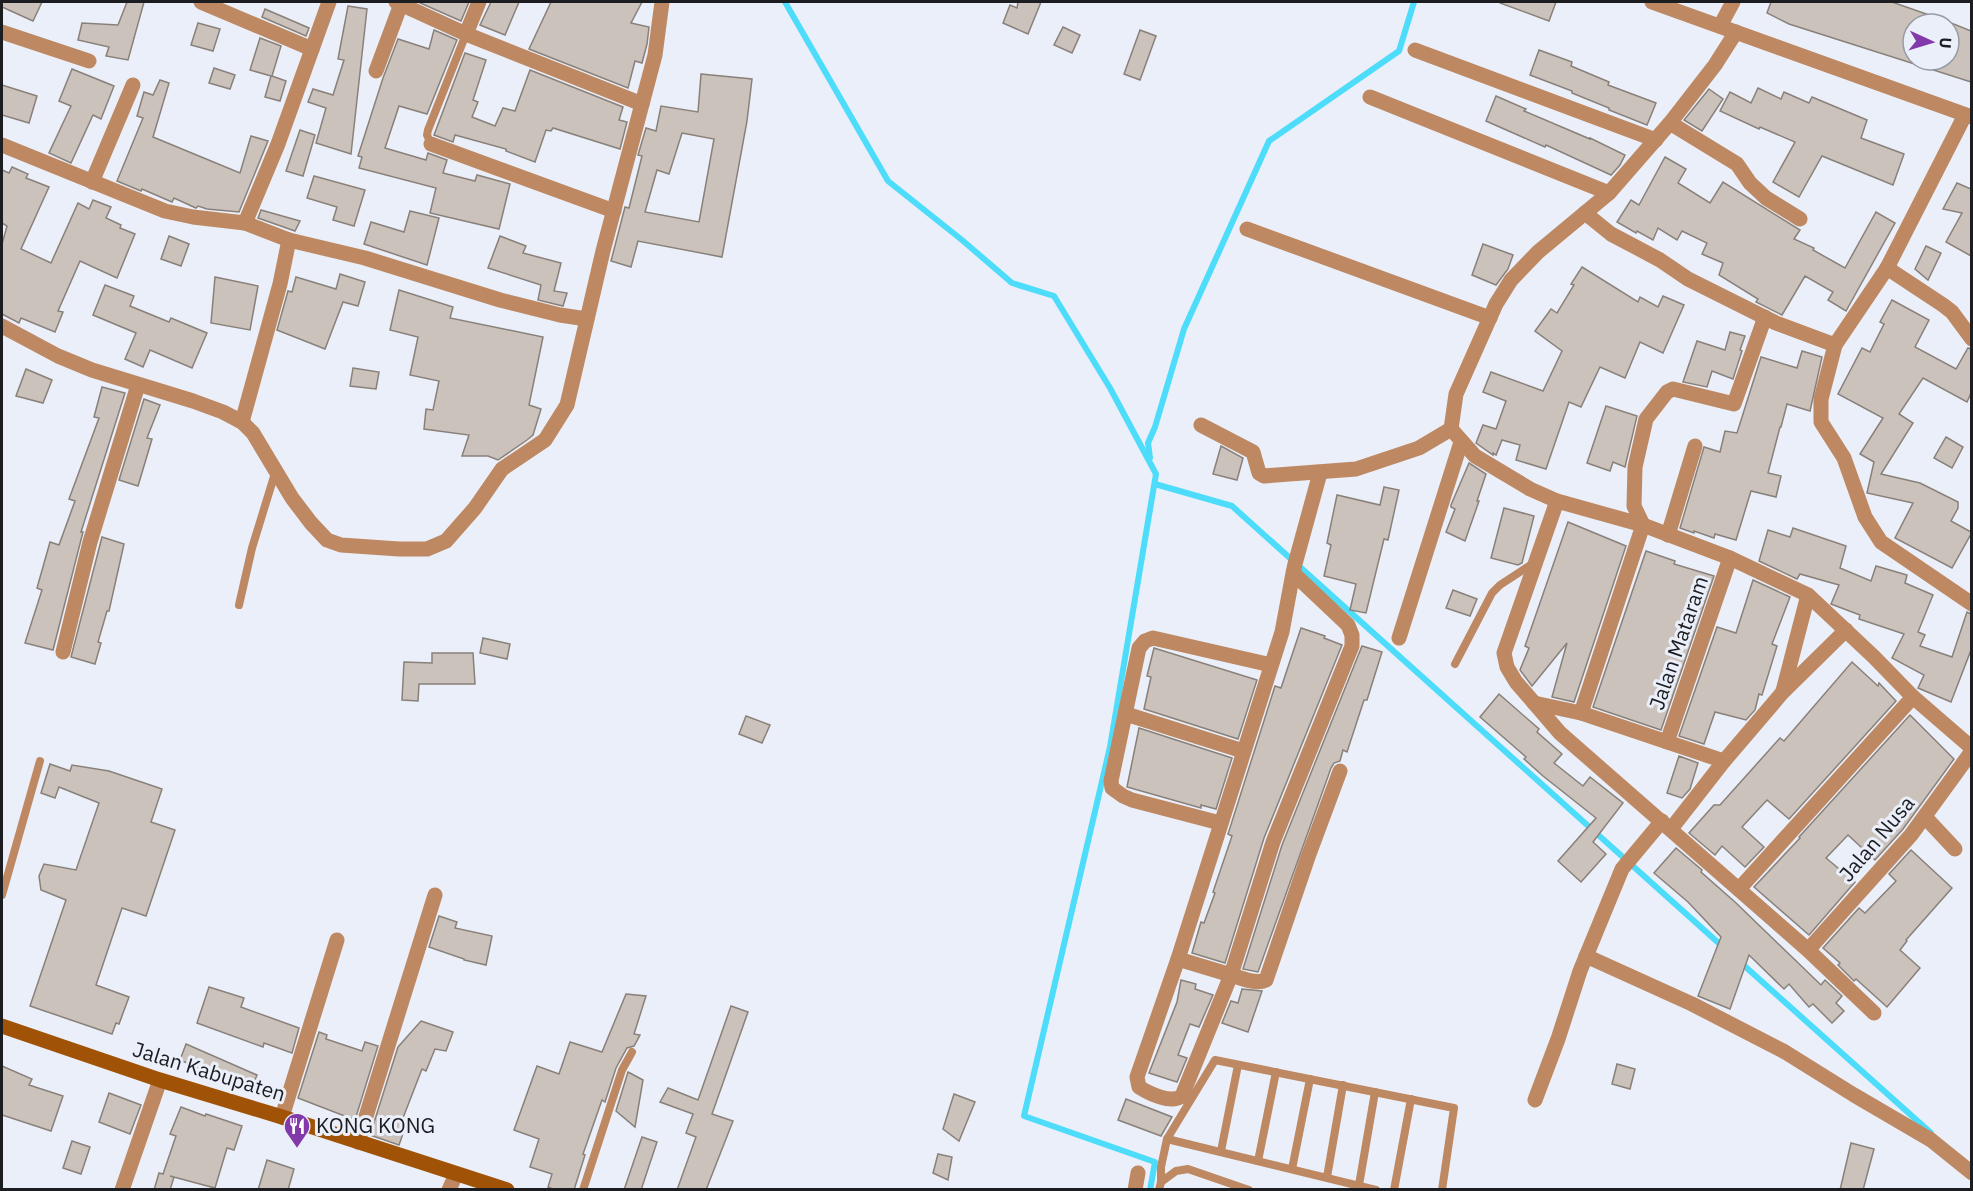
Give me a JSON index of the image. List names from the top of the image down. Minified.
{"streets":{"main road":["Jalan Kabupaten"],"street":["Jalan Mataram","Jalan Nusa"]},"places":{"restaurant":["KONG KONG"]},"north":"right"}
